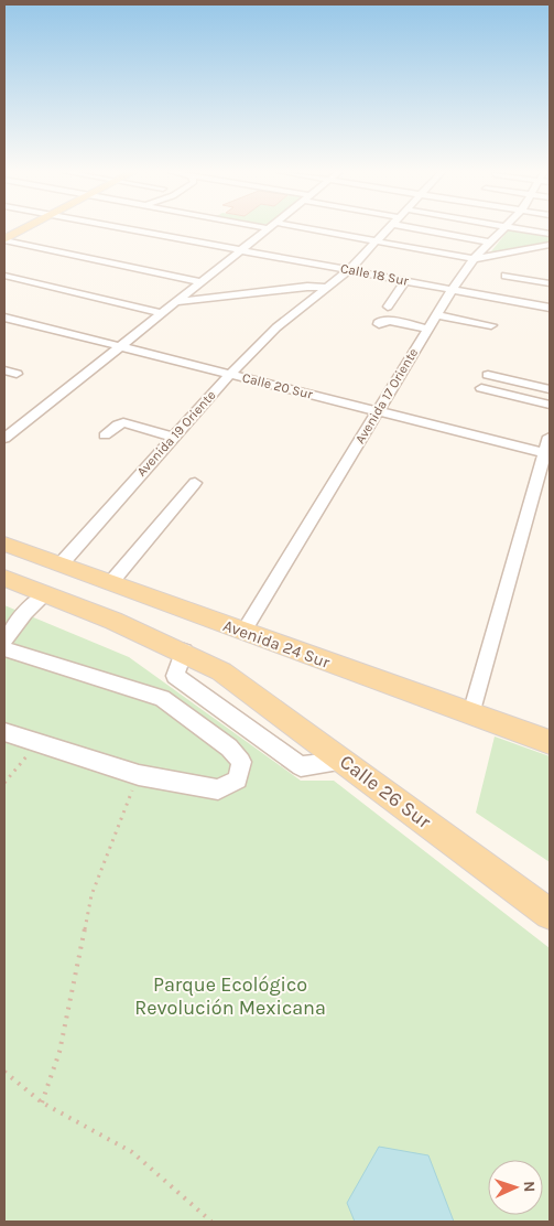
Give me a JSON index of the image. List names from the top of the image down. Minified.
{"streets":{"main road":["Avenida 24 Sur","Calle 26 Sur"],"street":["Calle 18 Sur","Calle 20 Sur","Avenida 17 Oriente","Avenida 19 Oriente"]},"crossings":[["Calle 18 Sur","Avenida 17 Oriente"],["Calle 18 Sur","Avenida 19 Oriente"],["Calle 20 Sur","Avenida 17 Oriente"],["Calle 20 Sur","Avenida 19 Oriente"],["Avenida 17 Oriente","Avenida 24 Sur"],["Avenida 19 Oriente","Avenida 24 Sur"]],"parks":["Parque Ecológico Revolución Mexicana"],"north":"right"}
